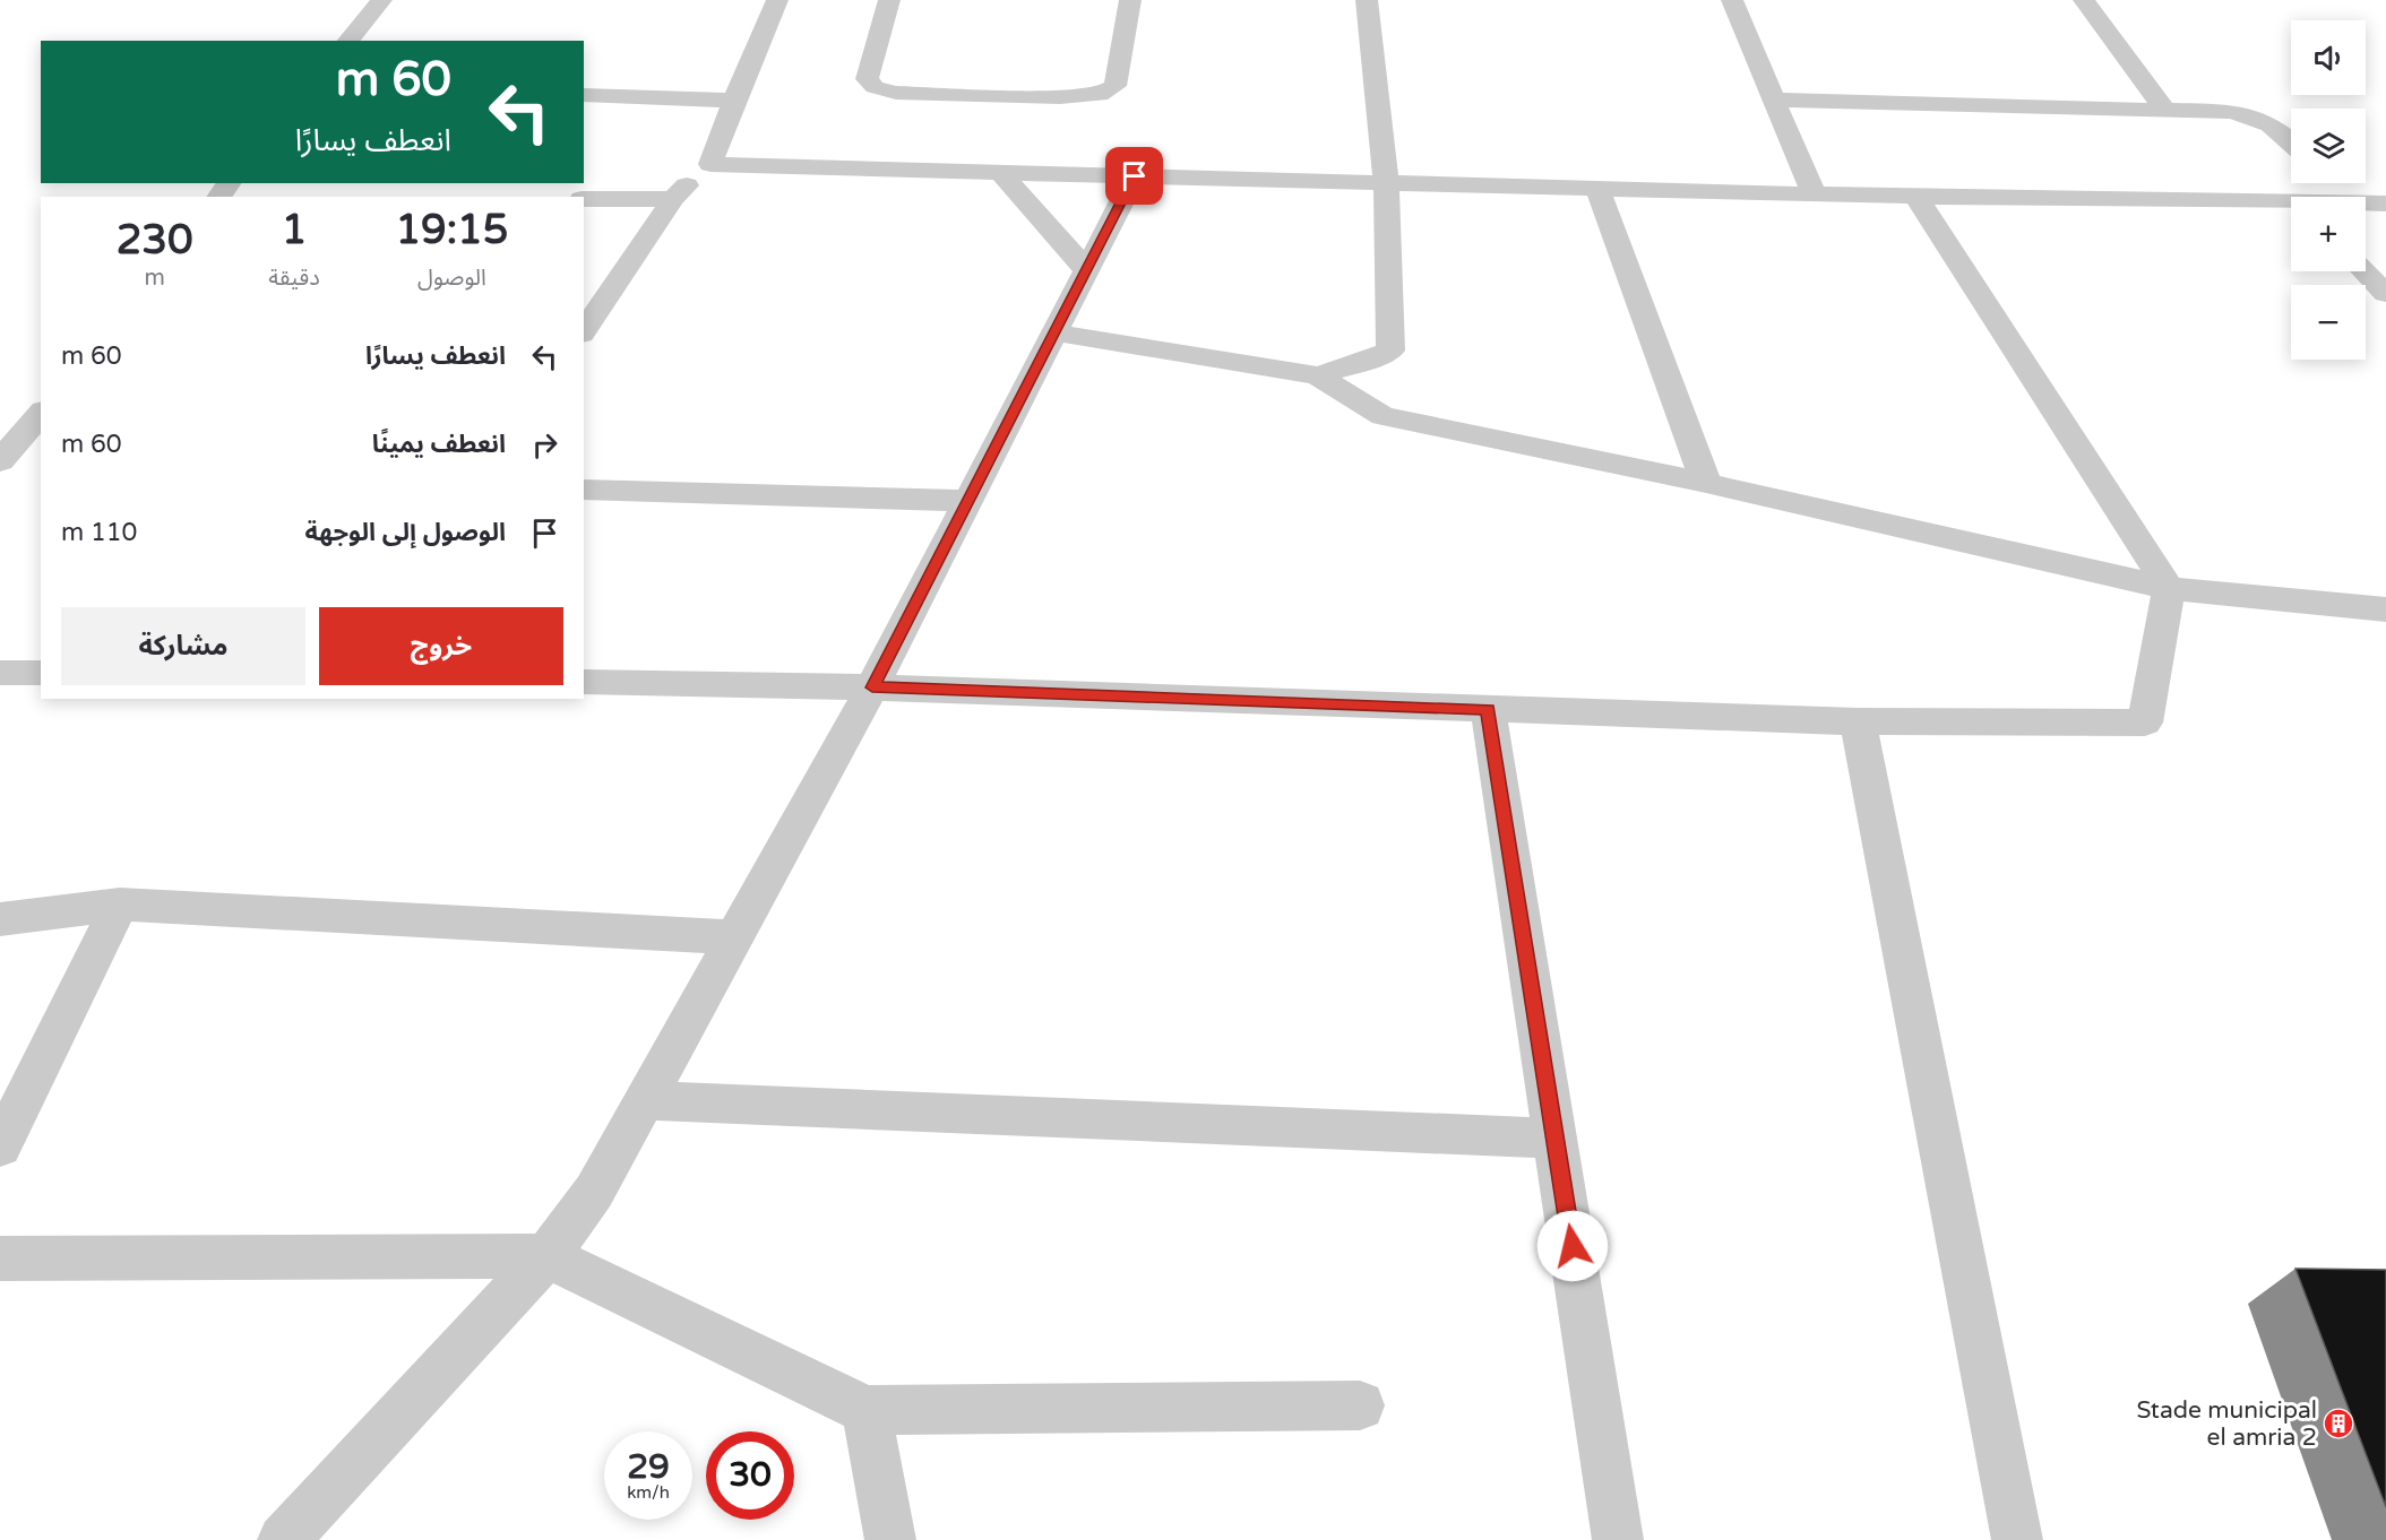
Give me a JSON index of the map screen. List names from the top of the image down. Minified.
{"places":{"building":["Stade municipal el amria 2"]},"page":{"map_buttons":["+","−"],"turn":["60 m","انعطف يسارًا"],"eta":["19:15","الوصول","1","دقيقة","230","m"],"list":[{"name":"انعطف يسارًا","value":"60 m"},{"name":"انعطف يمينًا","value":"60 m"},{"name":"الوصول إلى الوجهة","value":"110 m"}],"buttons":["خروج","مشاركة"],"speed":"29 km/h","limit":"30"}}
